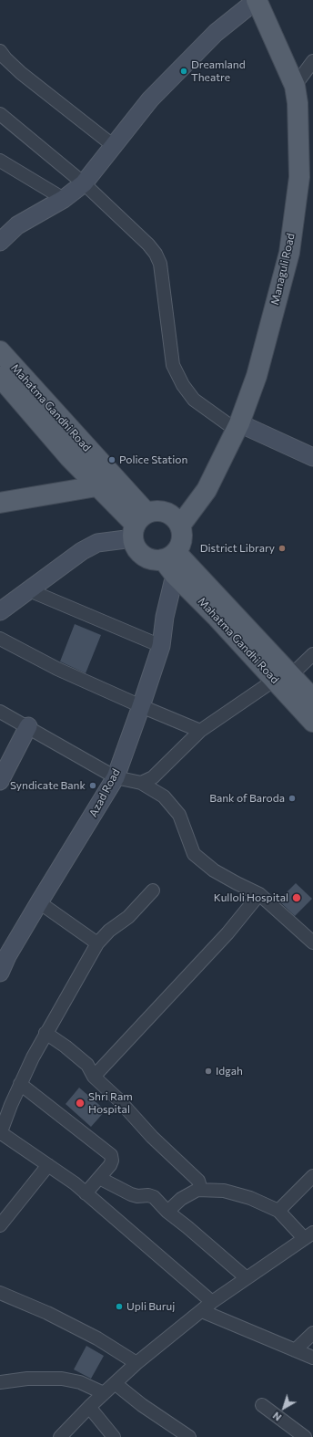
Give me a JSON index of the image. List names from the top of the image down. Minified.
{"streets":{"main road":["Managuli Road","Mahatma Gandhi Road"],"street":["Azad Road"]},"crossings":[["Managuli Road","Mahatma Gandhi Road"],["Managuli Road","Azad Road"],["Mahatma Gandhi Road","Azad Road"]],"places":["Dreamland Theatre","Police Station","District Library","Syndicate Bank","Bank of Baroda","Kulloli Hospital","Idgah","Shri Ram Hospital","Upli Buruj"],"north":"bottom left"}
